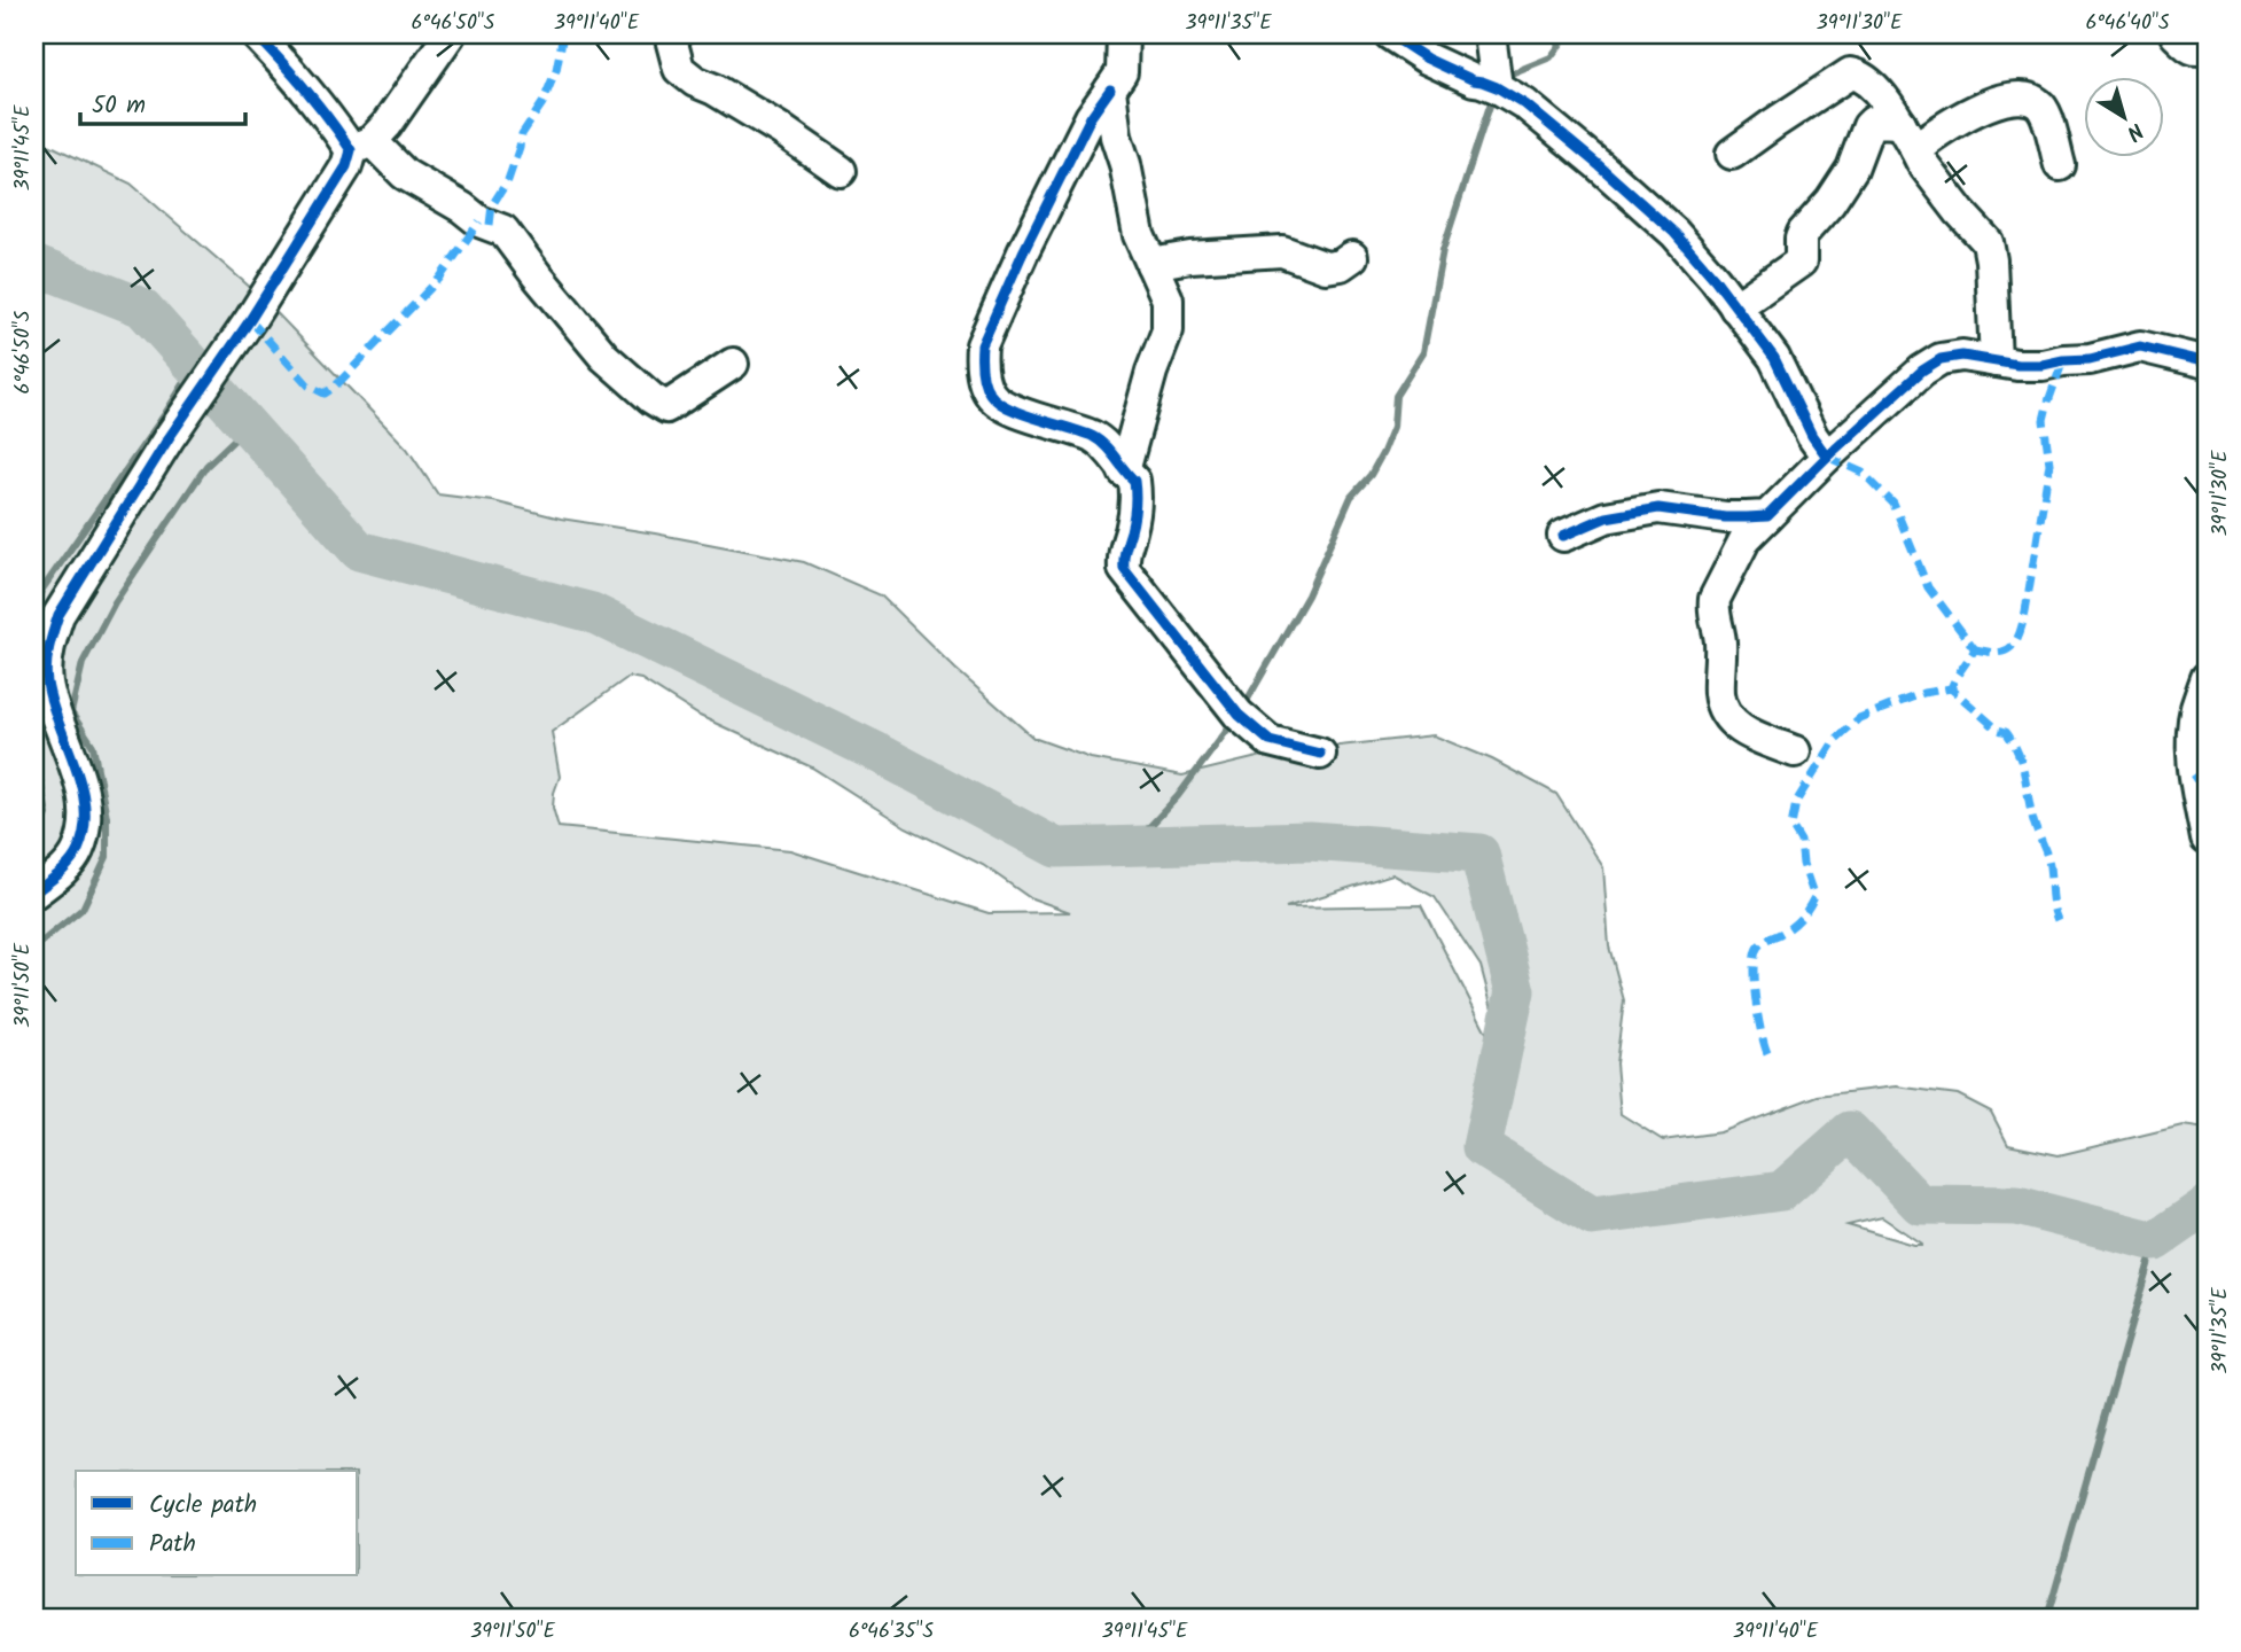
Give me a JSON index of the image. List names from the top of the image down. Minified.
{"legend":["Cycle path","Path"],"scale_bar":"50 m","north":"bottom right","coordinates":["6°46'50\"S","39°11'40\"E","39°11'35\"E","39°11'30\"E","6°46'40\"S","39°11'45\"E","39°11'50\"E","6°46'35\"S"]}
